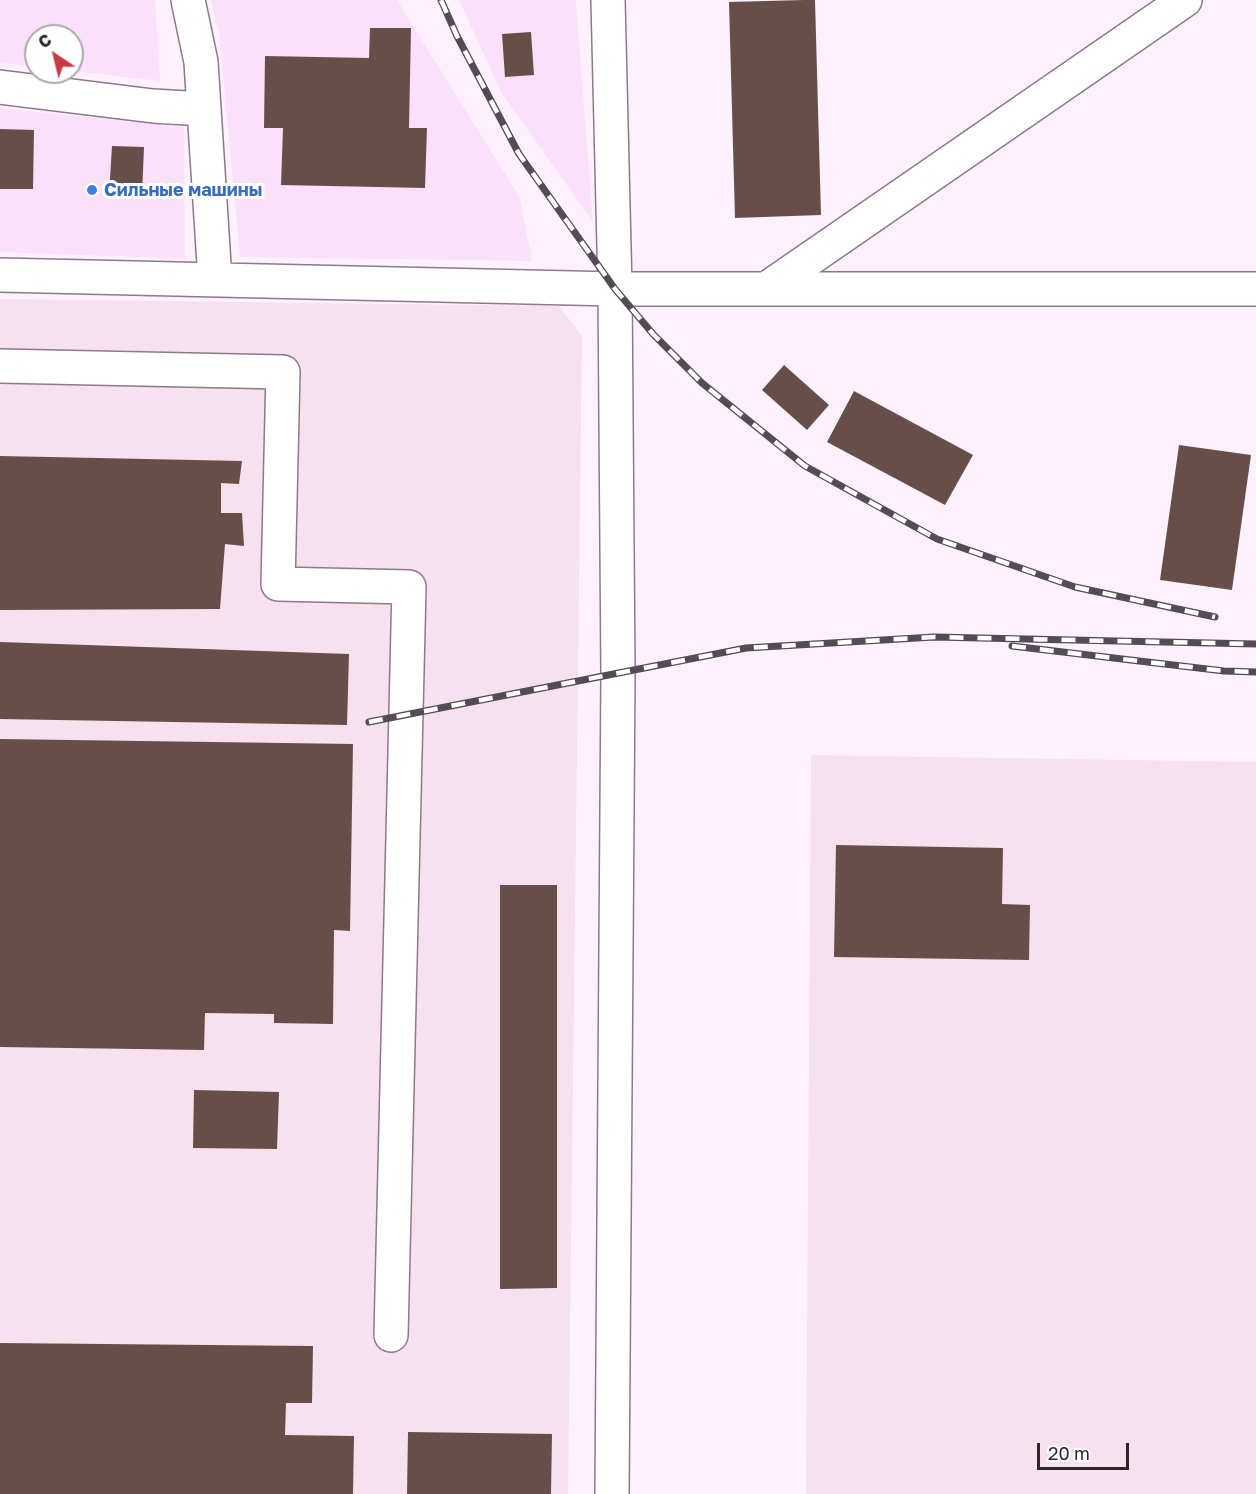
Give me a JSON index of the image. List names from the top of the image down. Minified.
{"places":["Сильные машины"],"scale_bar":"20 m","north":"top left"}
